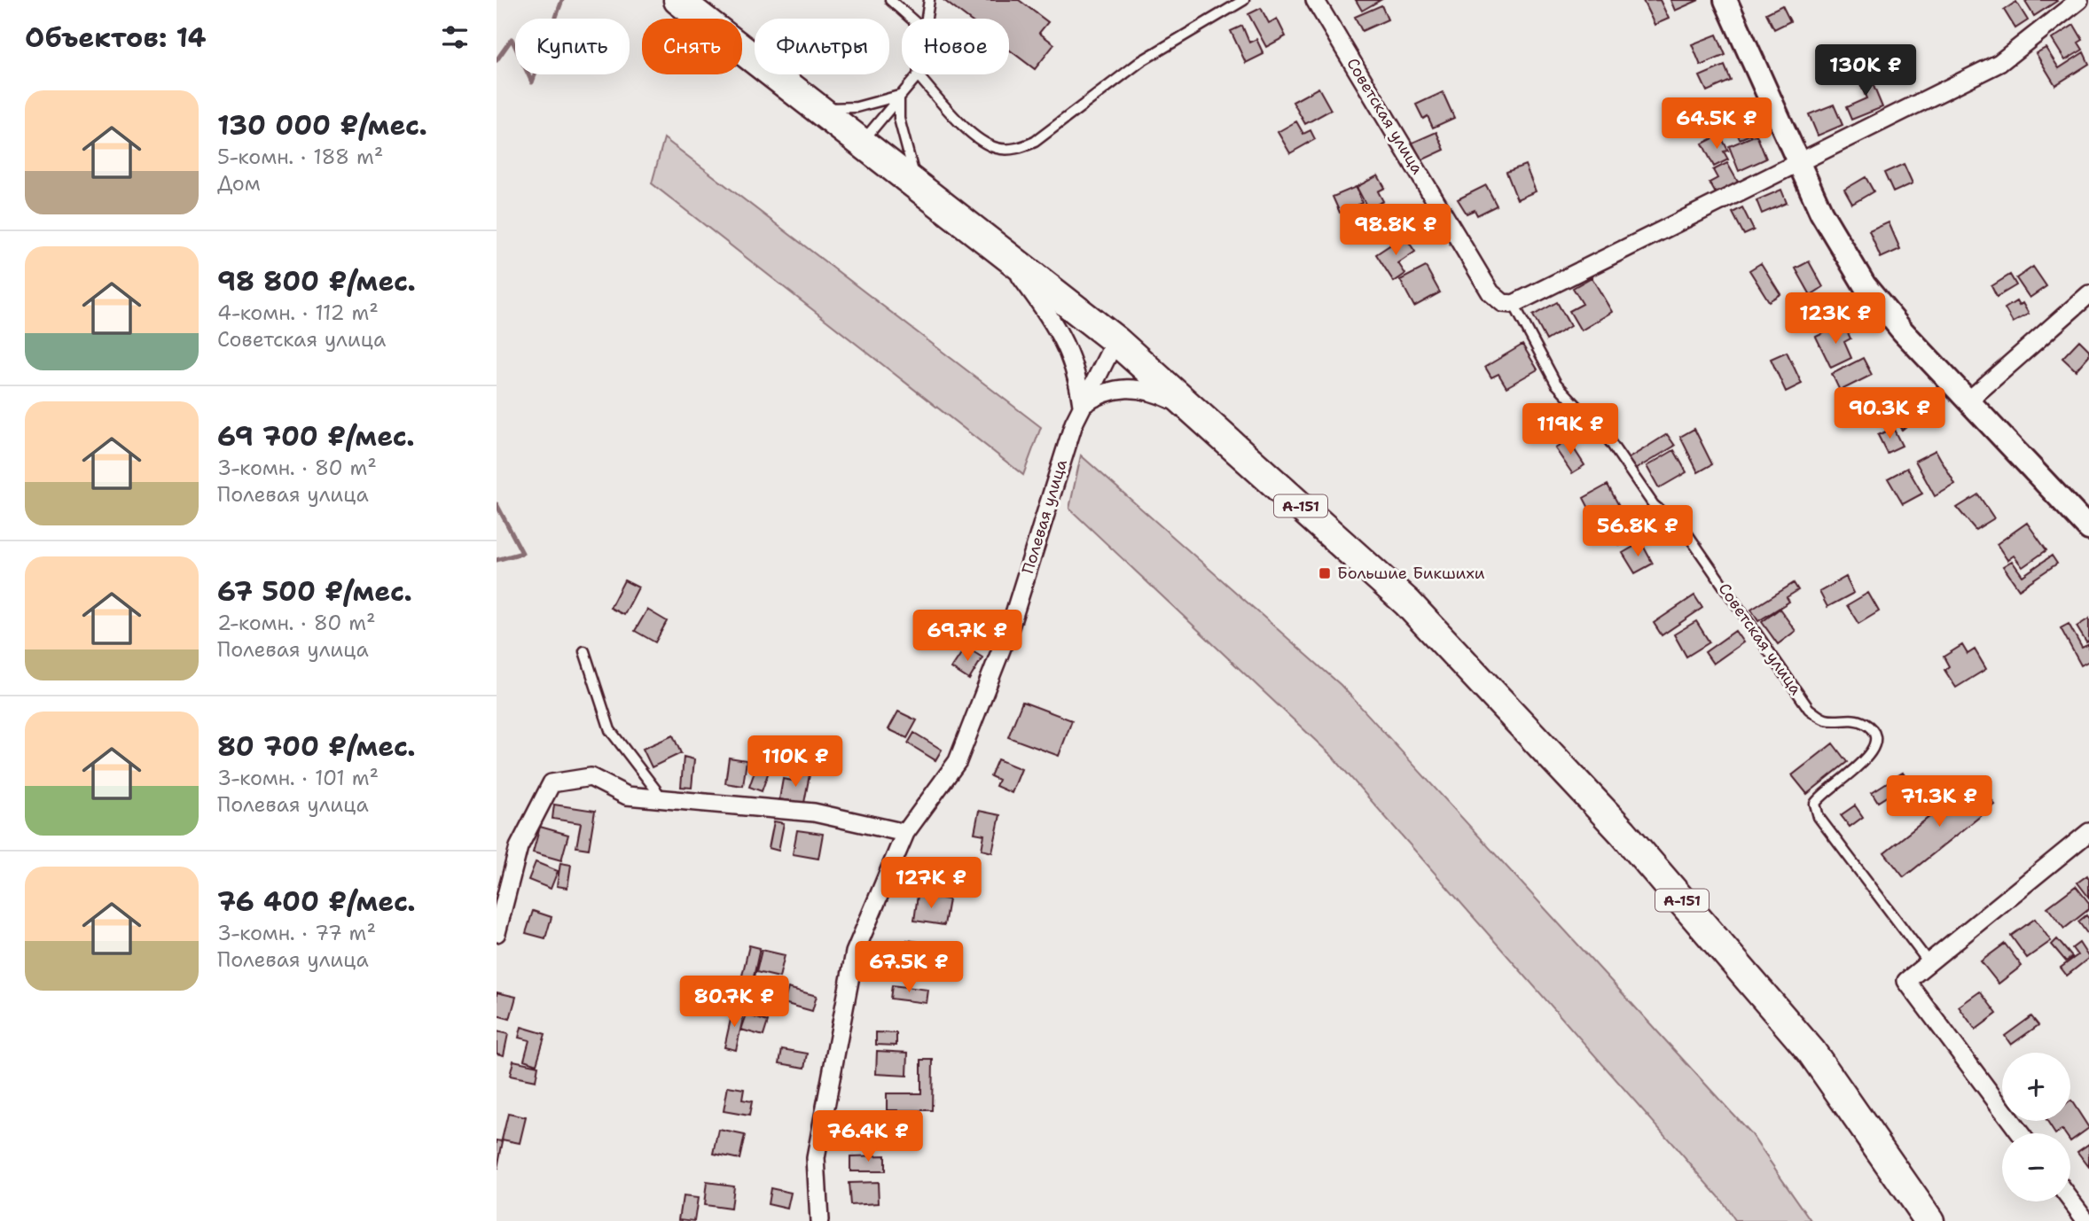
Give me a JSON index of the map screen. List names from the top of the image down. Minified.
{"streets":{"highway":["А-151"],"street":["Советская улица","Полевая улица"]},"crossings":[["А-151","Полевая улица"]],"places":{"transit":["Большие Бикшихи"]},"page":{"heading":"Объектов: 14","chip":["Купить","Снять","Фильтры","Новое"],"price":["130K ₽","64.5K ₽","98.8K ₽","123K ₽","90.3K ₽","119K ₽","56.8K ₽","69.7K ₽","110K ₽","71.3K ₽","127K ₽","67.5K ₽","80.7K ₽","76.4K ₽"],"list":[{"name":"130 000 ₽/мес.","note":"5-комн. · 188 m² · Дом"},{"name":"98 800 ₽/мес.","note":"4-комн. · 112 m² · Советская улица"},{"name":"69 700 ₽/мес.","note":"3-комн. · 80 m² · Полевая улица"},{"name":"67 500 ₽/мес.","note":"2-комн. · 80 m² · Полевая улица"},{"name":"80 700 ₽/мес.","note":"3-комн. · 101 m² · Полевая улица"},{"name":"76 400 ₽/мес.","note":"3-комн. · 77 m² · Полевая улица"}],"map_buttons":["+","−"]}}
